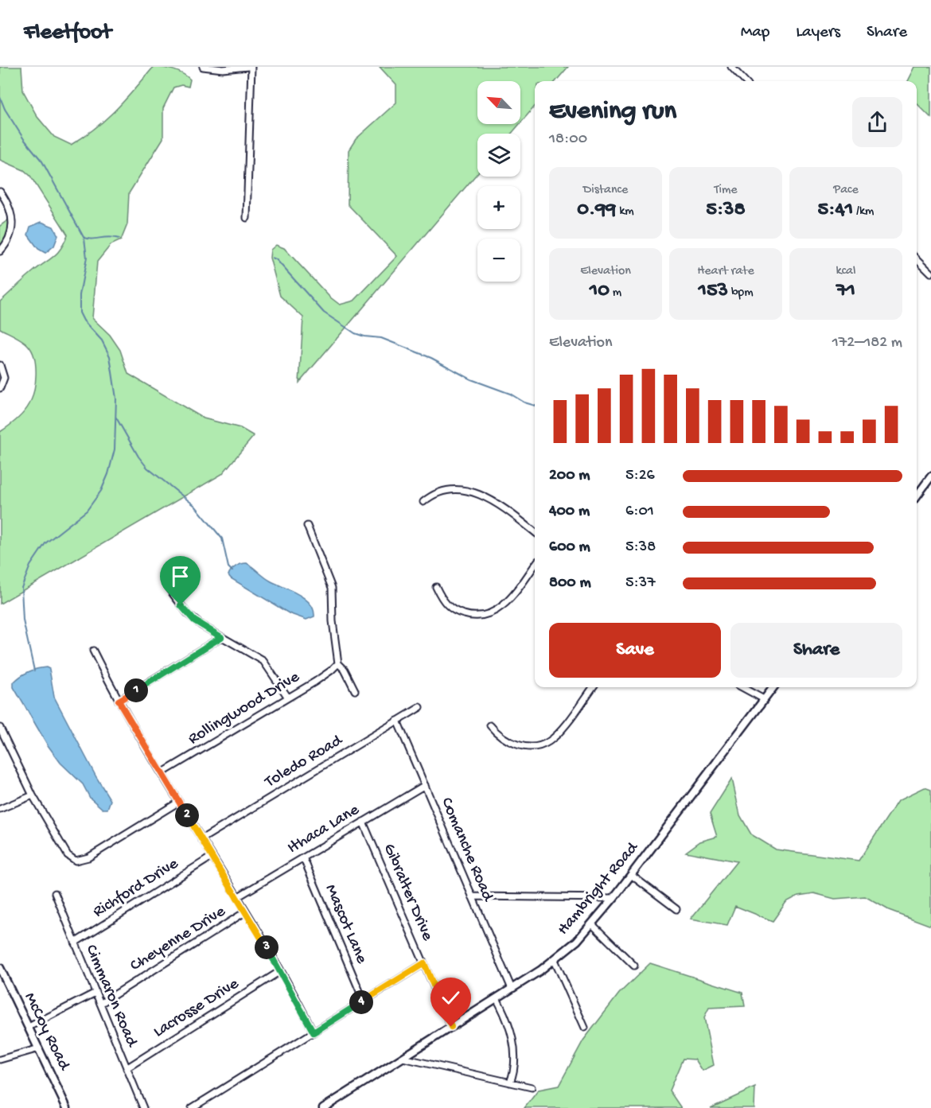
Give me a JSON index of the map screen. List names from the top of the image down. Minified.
{"streets":{"main road":["Hambright Road","McCoy Road"],"street":["Rollingwood Drive","Toledo Road","Ithaca Lane","Comanche Road","Richford Drive","Gibralter Drive","Mascot Lane","Cheyenne Drive","Cimmaron Road","Lacrosse Drive"]},"crossings":[["Toledo Road","Comanche Road"],["Ithaca Lane","Comanche Road"],["Ithaca Lane","Gibralter Drive"],["Ithaca Lane","Mascot Lane"],["Comanche Road","Hambright Road"],["Richford Drive","Cimmaron Road"],["Hambright Road","Gibralter Drive"],["Cheyenne Drive","Cimmaron Road"],["Cimmaron Road","Lacrosse Drive"]],"north":"top left","page":{"header":"Fleetfoot","nav":["Map","Layers","Share"],"map_buttons":["+","−"],"heading":["Evening run","18:00"],"stats":[["Distance","0.99 km"],["Time","5:38"],["Pace","5:41 /km"],["Elevation","10 m"],["Heart rate","153 bpm"],["kcal","71"]],"chart":["Elevation","172–182 m"],"list":[{"name":"200 m","note":"5:26"},{"name":"400 m","note":"6:01"},{"name":"600 m","note":"5:38"},{"name":"800 m","note":"5:37"}],"buttons":["Save","Share"],"pins":["1","2","3","4"]}}
